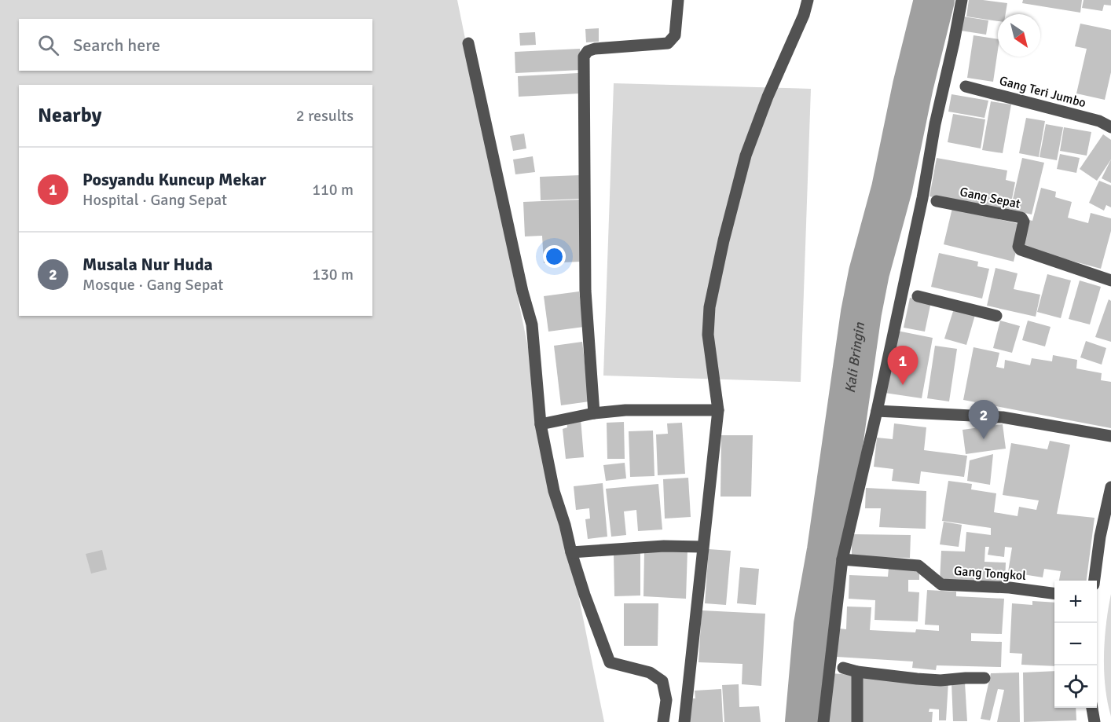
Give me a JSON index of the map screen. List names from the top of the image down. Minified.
{"streets":{"street":["Gang Teri Jumbo","Gang Sepat","Gang Tongkol"]},"water":["Kali Bringin"],"north":"bottom right","page":{"search":"Search here","heading":["Nearby","2 results"],"list":[{"mark":"1","name":"Posyandu Kuncup Mekar","note":"Hospital · Gang Sepat","value":"110 m"},{"mark":"2","name":"Musala Nur Huda","note":"Mosque · Gang Sepat","value":"130 m"}],"pins":["1","2"],"map_buttons":["+","−"]}}
